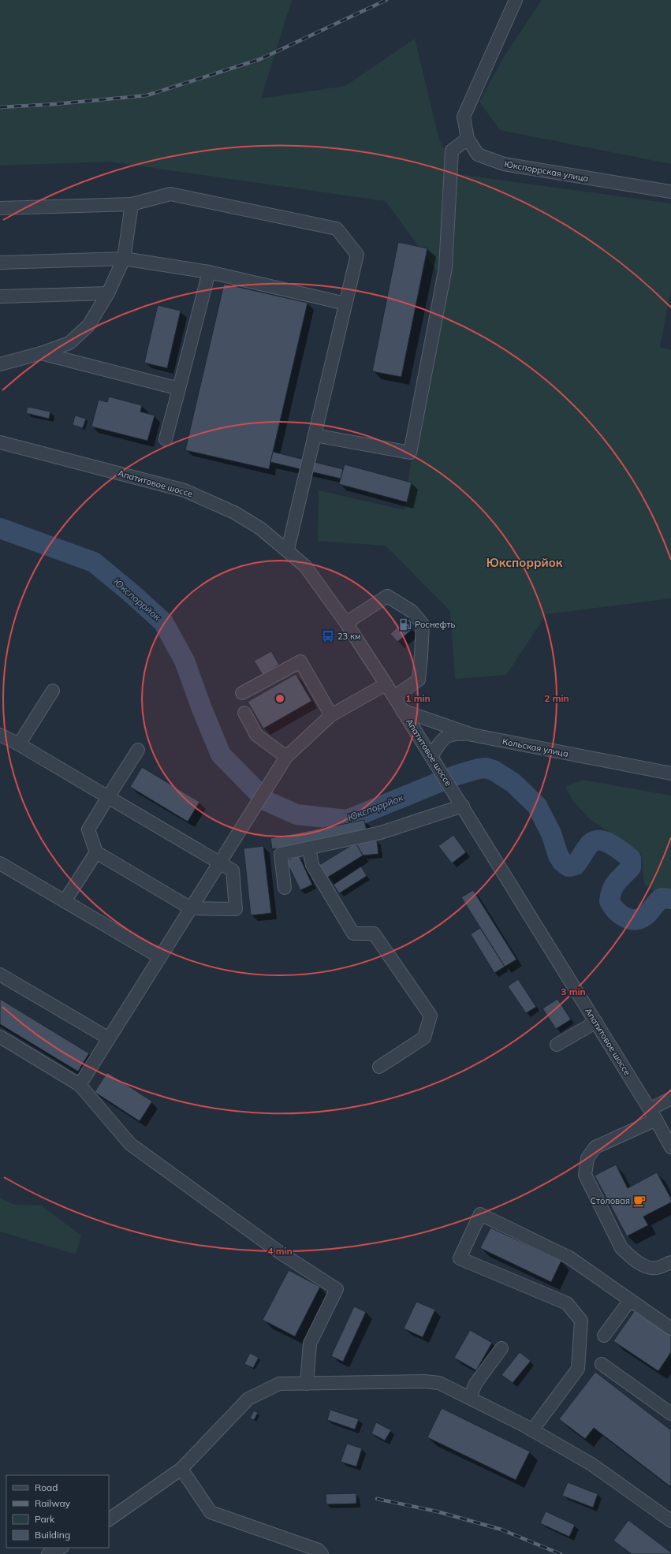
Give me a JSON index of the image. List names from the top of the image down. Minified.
{"streets":{"street":["Юкспоррская улица","Апатитовое шоссе","Кольская улица"]},"crossings":[["Апатитовое шоссе","Кольская улица"]],"districts":["Юкспоррйок"],"water":["Юкспоррйок"],"places":{"fuel station":["Роснефть"],"bus stop":["23 км"],"cafe":["Столовая"]},"legend":["Road","Railway","Park","Building"],"rings":["1 min","2 min","3 min","4 min"]}
